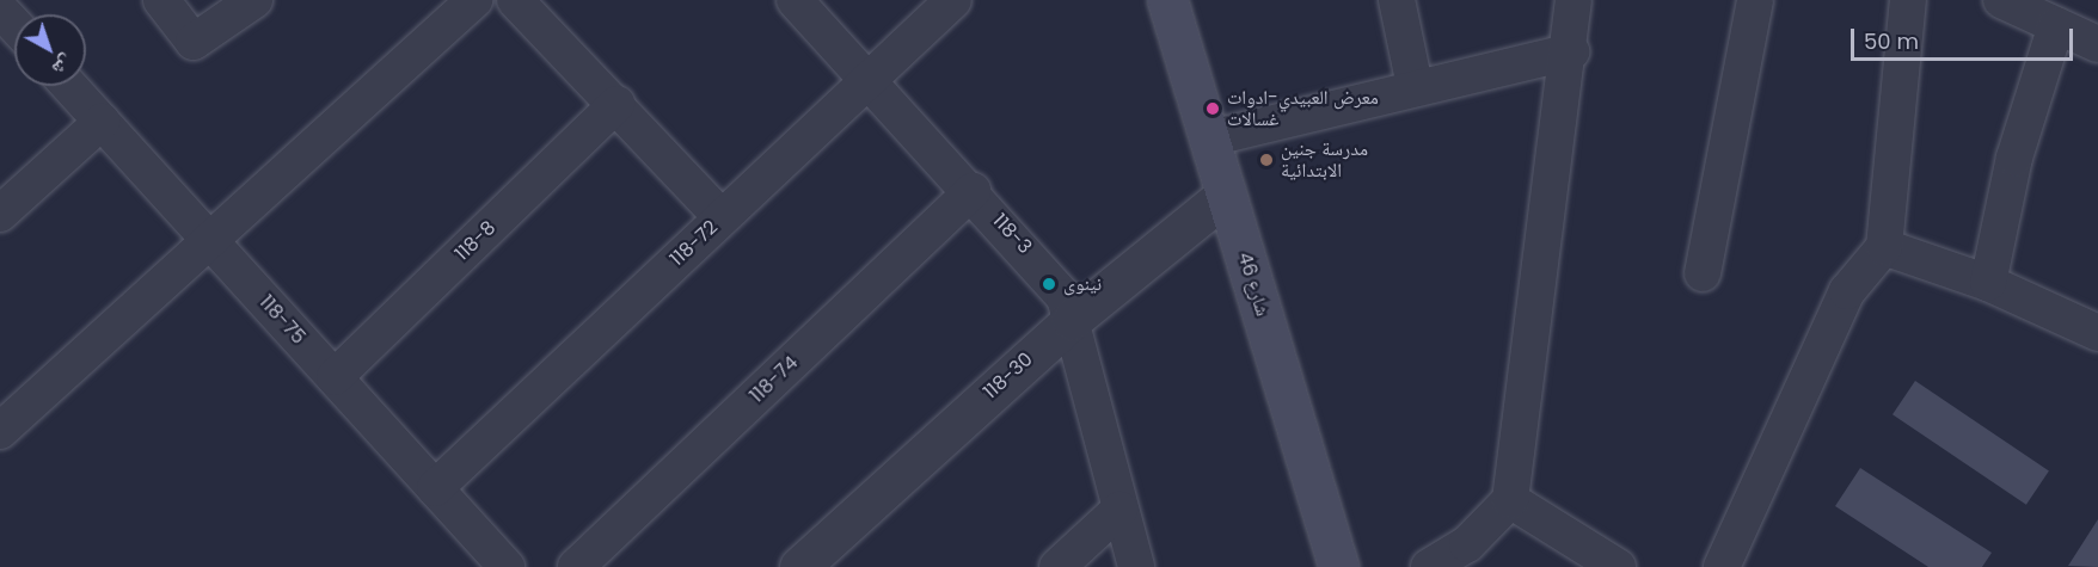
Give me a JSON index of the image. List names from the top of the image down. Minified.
{"streets":{"main road":["شارع 46"],"street":["118-3","118-8","118-72","118-75","118-30","118-74"]},"crossings":[["118-3","118-72"],["118-3","118-30"],["118-3","118-74"],["118-8","118-75"],["118-72","118-75"],["شارع 46","118-30"]],"places":["معرض العبيدي-ادوات غسالات","مدرسة جنين الابتدائية","نينوى"],"scale_bar":"50 m","north":"bottom right"}
